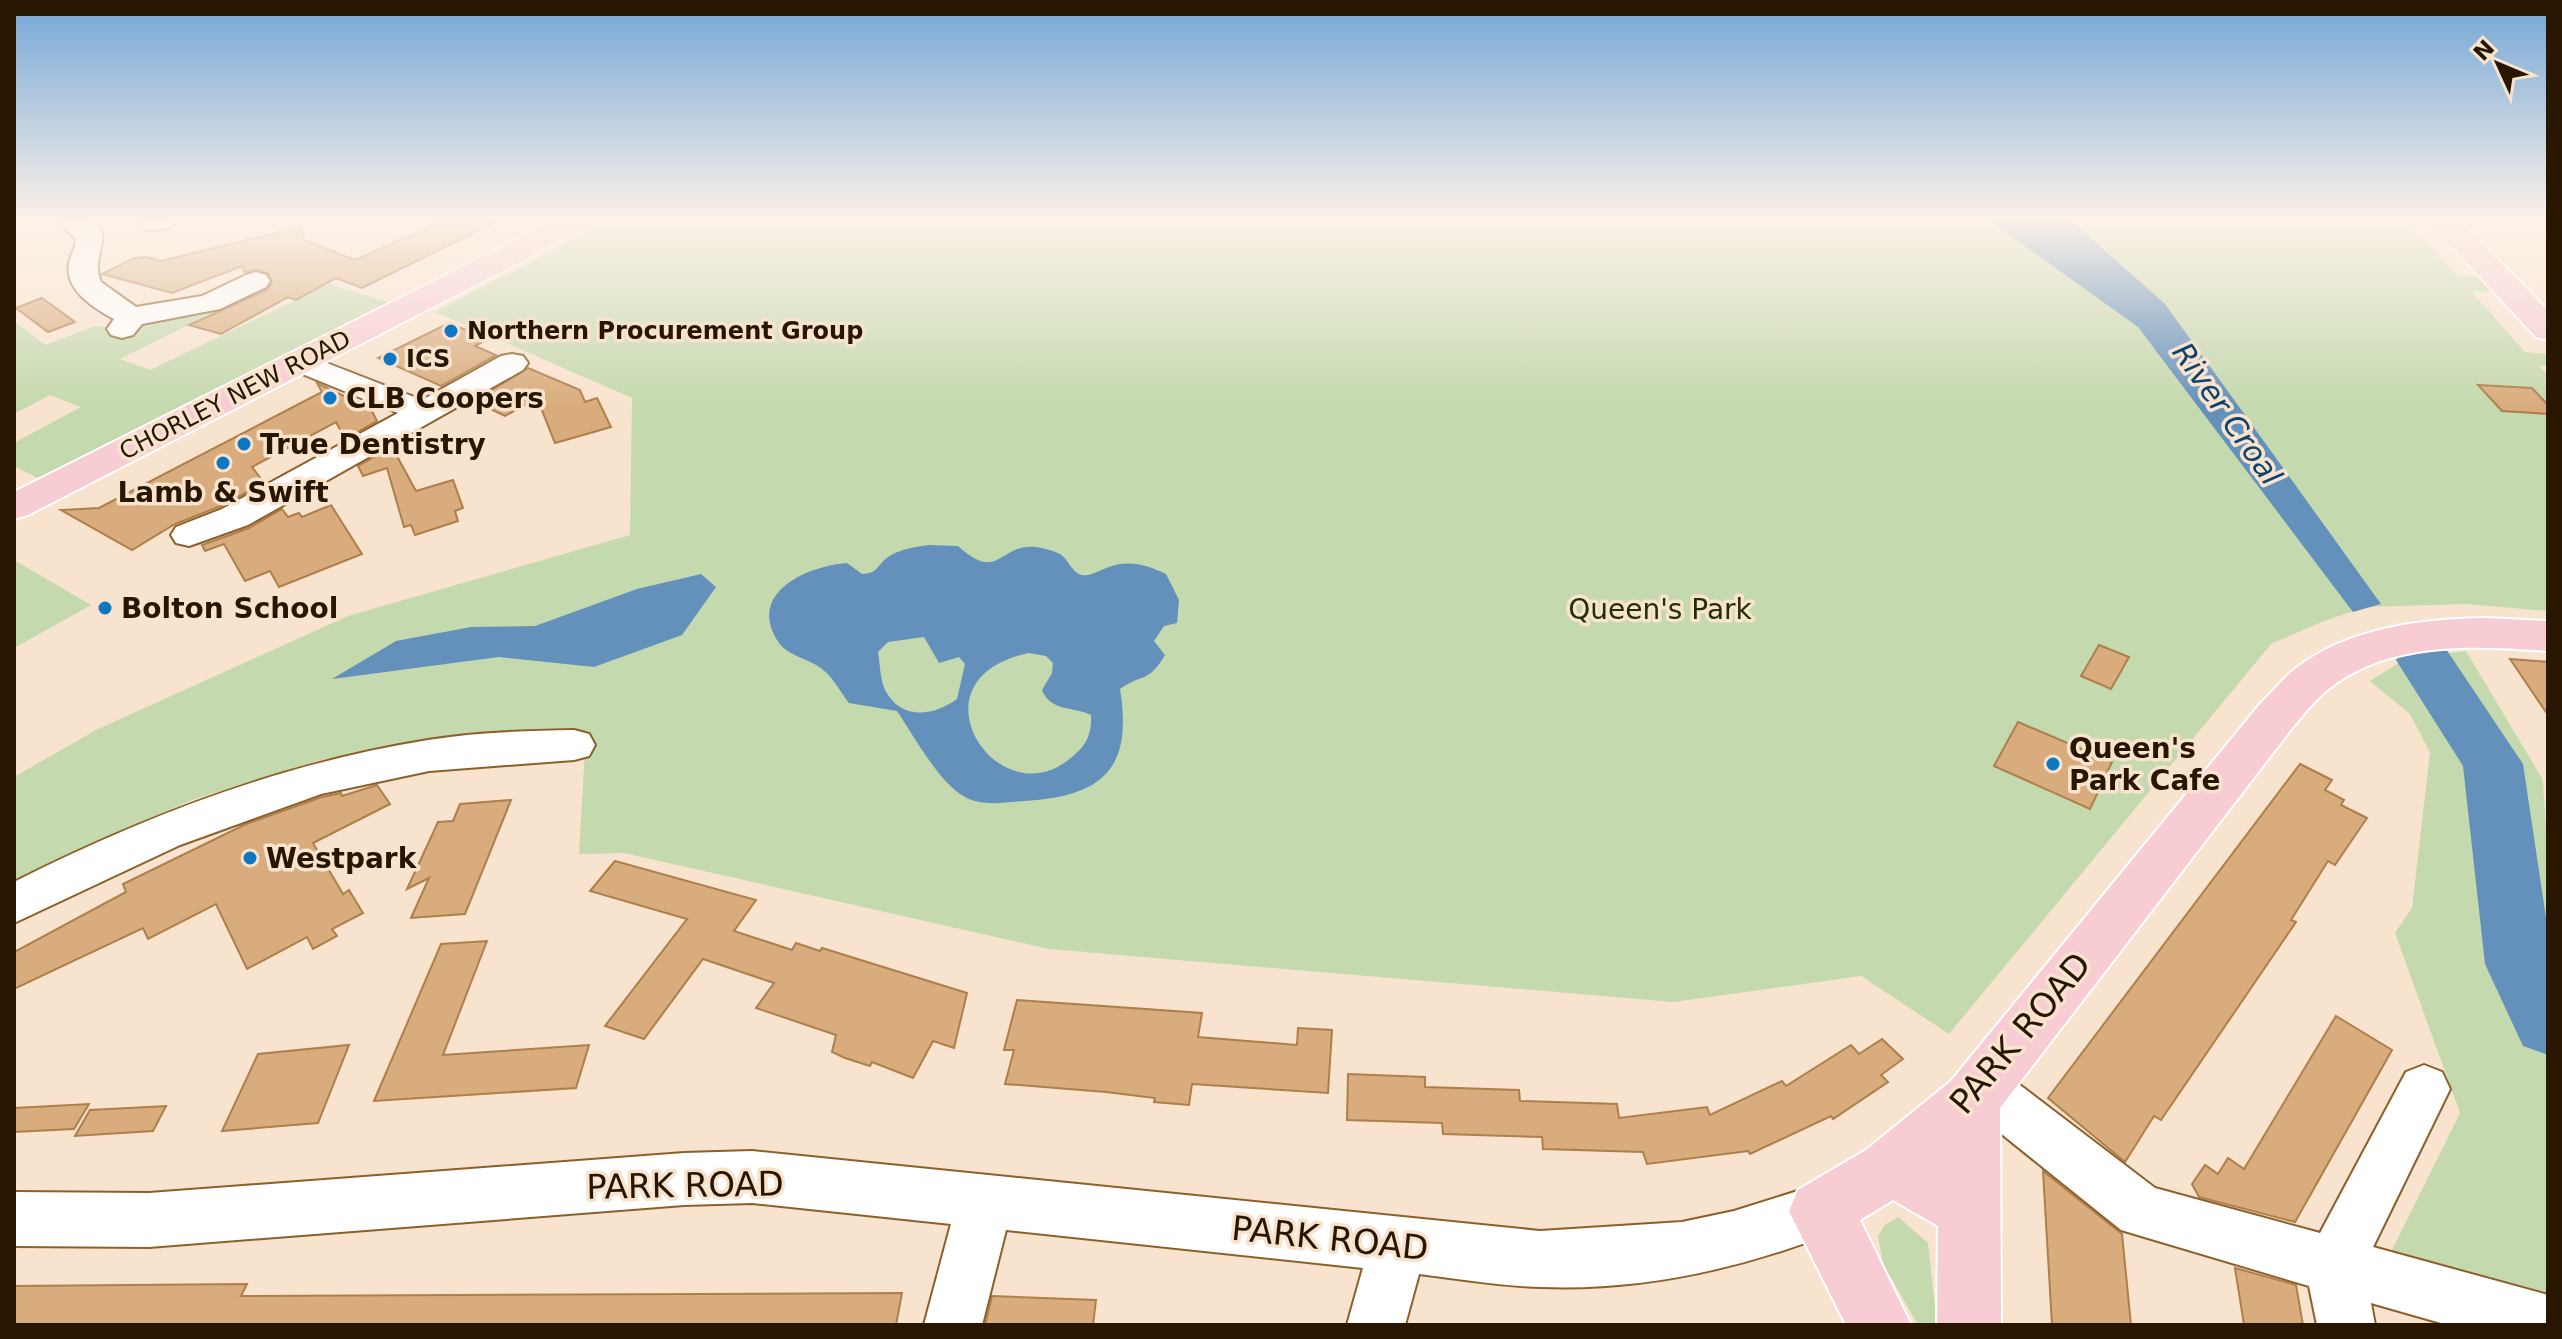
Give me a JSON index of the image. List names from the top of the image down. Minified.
{"streets":{"main road":["CHORLEY NEW ROAD","PARK ROAD"]},"water":["River Croal"],"parks":["Queen's Park"],"places":["Northern Procurement Group","ICS","CLB Coopers","True Dentistry","Lamb & Swift","Bolton School","Queen's Park Cafe","Westpark"],"north":"top left"}
